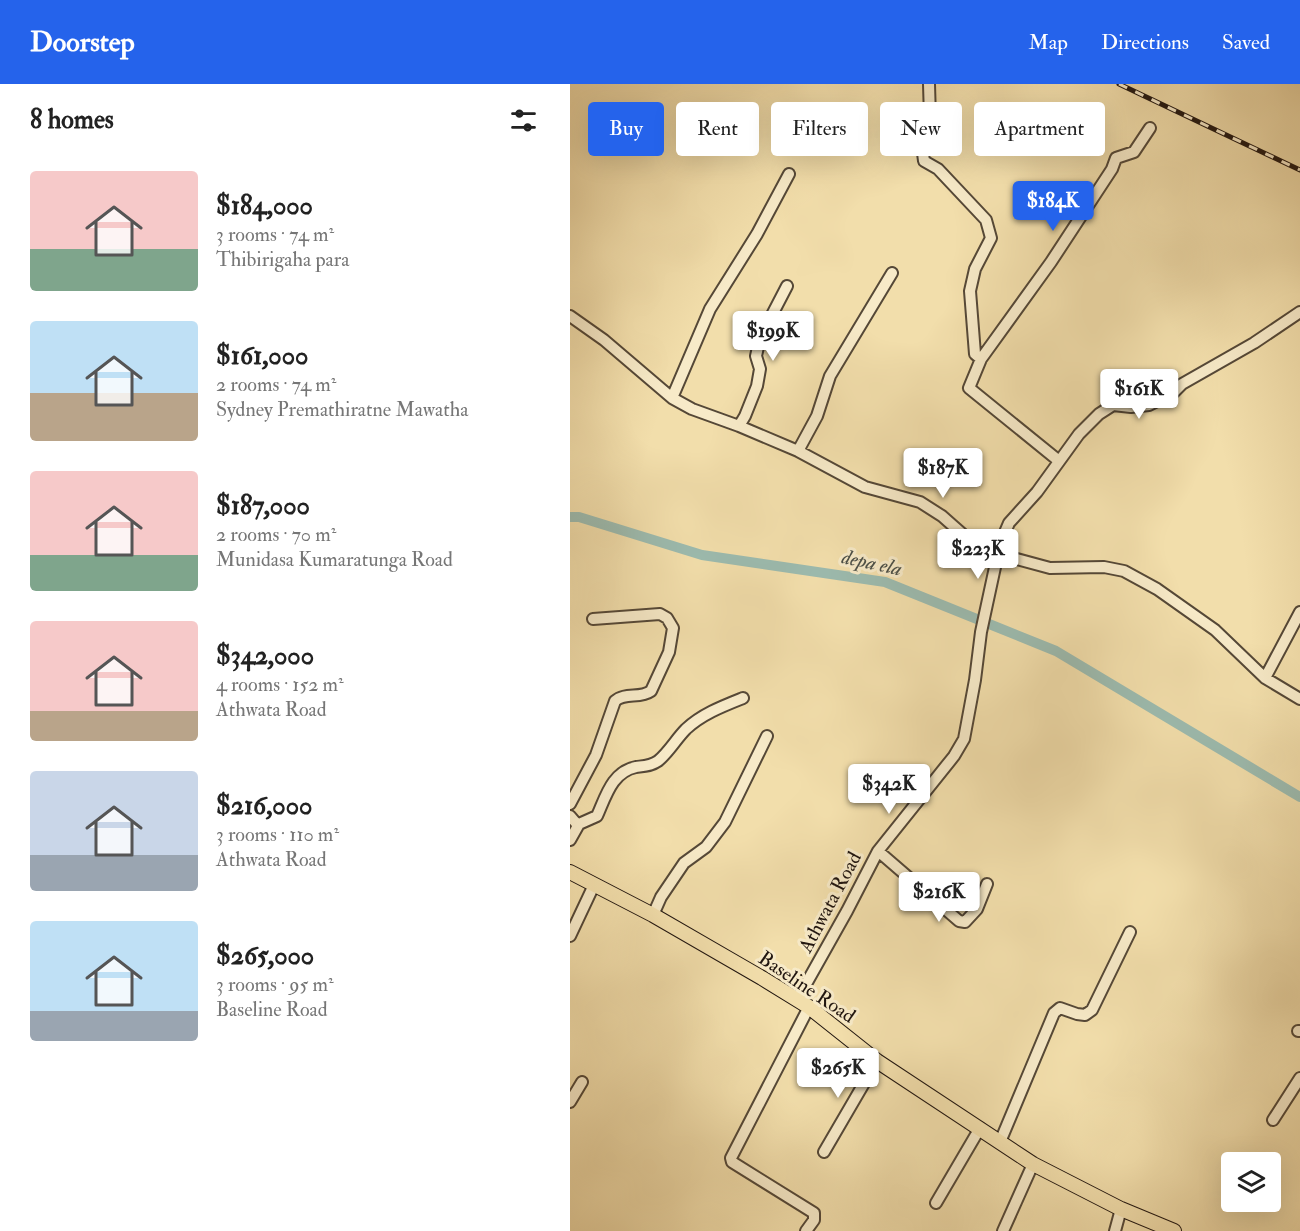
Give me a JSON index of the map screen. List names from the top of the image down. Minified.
{"streets":{"main road":["Baseline Road"],"street":["Athwata Road"]},"crossings":[["Athwata Road","Baseline Road"]],"water":["depa ela"],"page":{"header":"Doorstep","nav":["Map","Directions","Saved"],"heading":"8 homes","chip":["Buy","Rent","Filters","New","Apartment"],"list":[{"name":"$184,000","note":"3 rooms · 74 m² · Thibirigaha para"},{"name":"$161,000","note":"2 rooms · 74 m² · Sydney Premathiratne Mawatha"},{"name":"$187,000","note":"2 rooms · 70 m² · Munidasa Kumaratunga Road"},{"name":"$342,000","note":"4 rooms · 152 m² · Athwata Road"},{"name":"$216,000","note":"3 rooms · 110 m² · Athwata Road"},{"name":"$265,000","note":"3 rooms · 95 m² · Baseline Road"}],"price":["$184K","$199K","$161K","$187K","$223K","$342K","$216K","$265K"]}}
